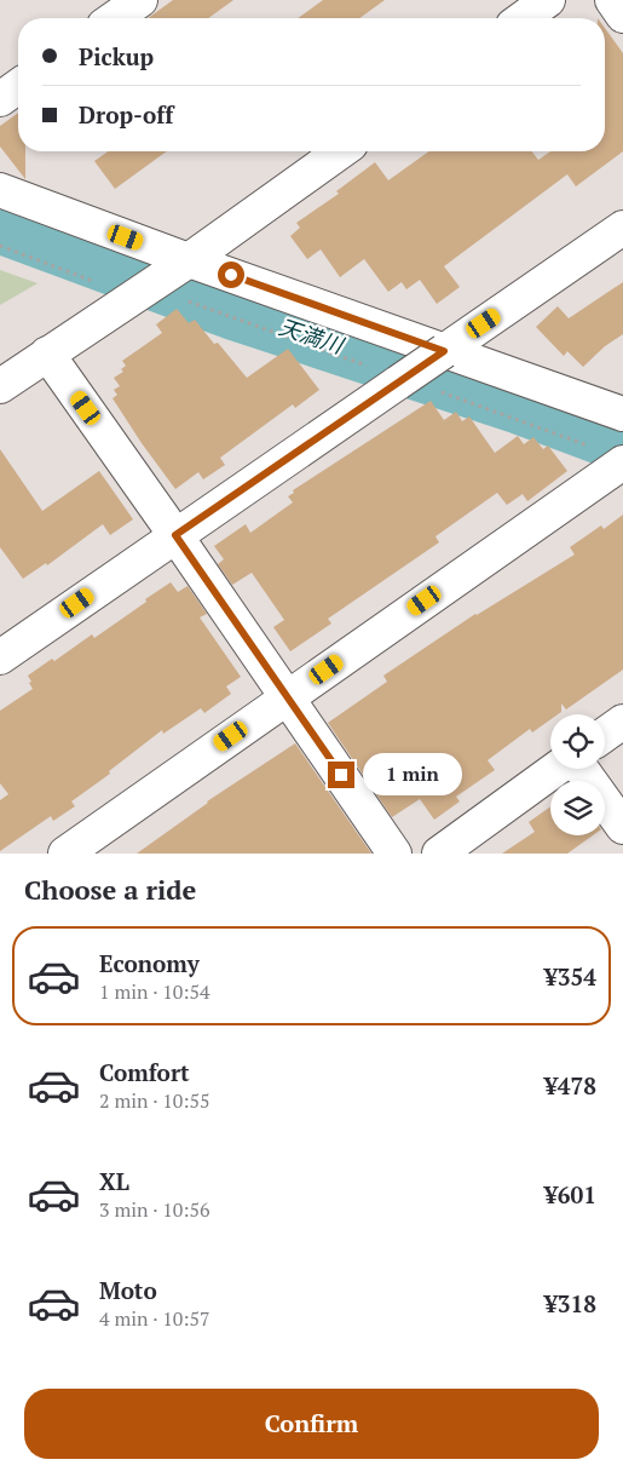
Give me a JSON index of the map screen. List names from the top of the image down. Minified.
{"water":["天満川"],"page":{"banner":["Pickup","Drop-off"],"bubble":"1 min","heading":"Choose a ride","list":[{"name":"Economy","note":"1 min · 10:54","value":"¥354"},{"name":"Comfort","note":"2 min · 10:55","value":"¥478"},{"name":"XL","note":"3 min · 10:56","value":"¥601"},{"name":"Moto","note":"4 min · 10:57","value":"¥318"}],"buttons":"Confirm"}}
